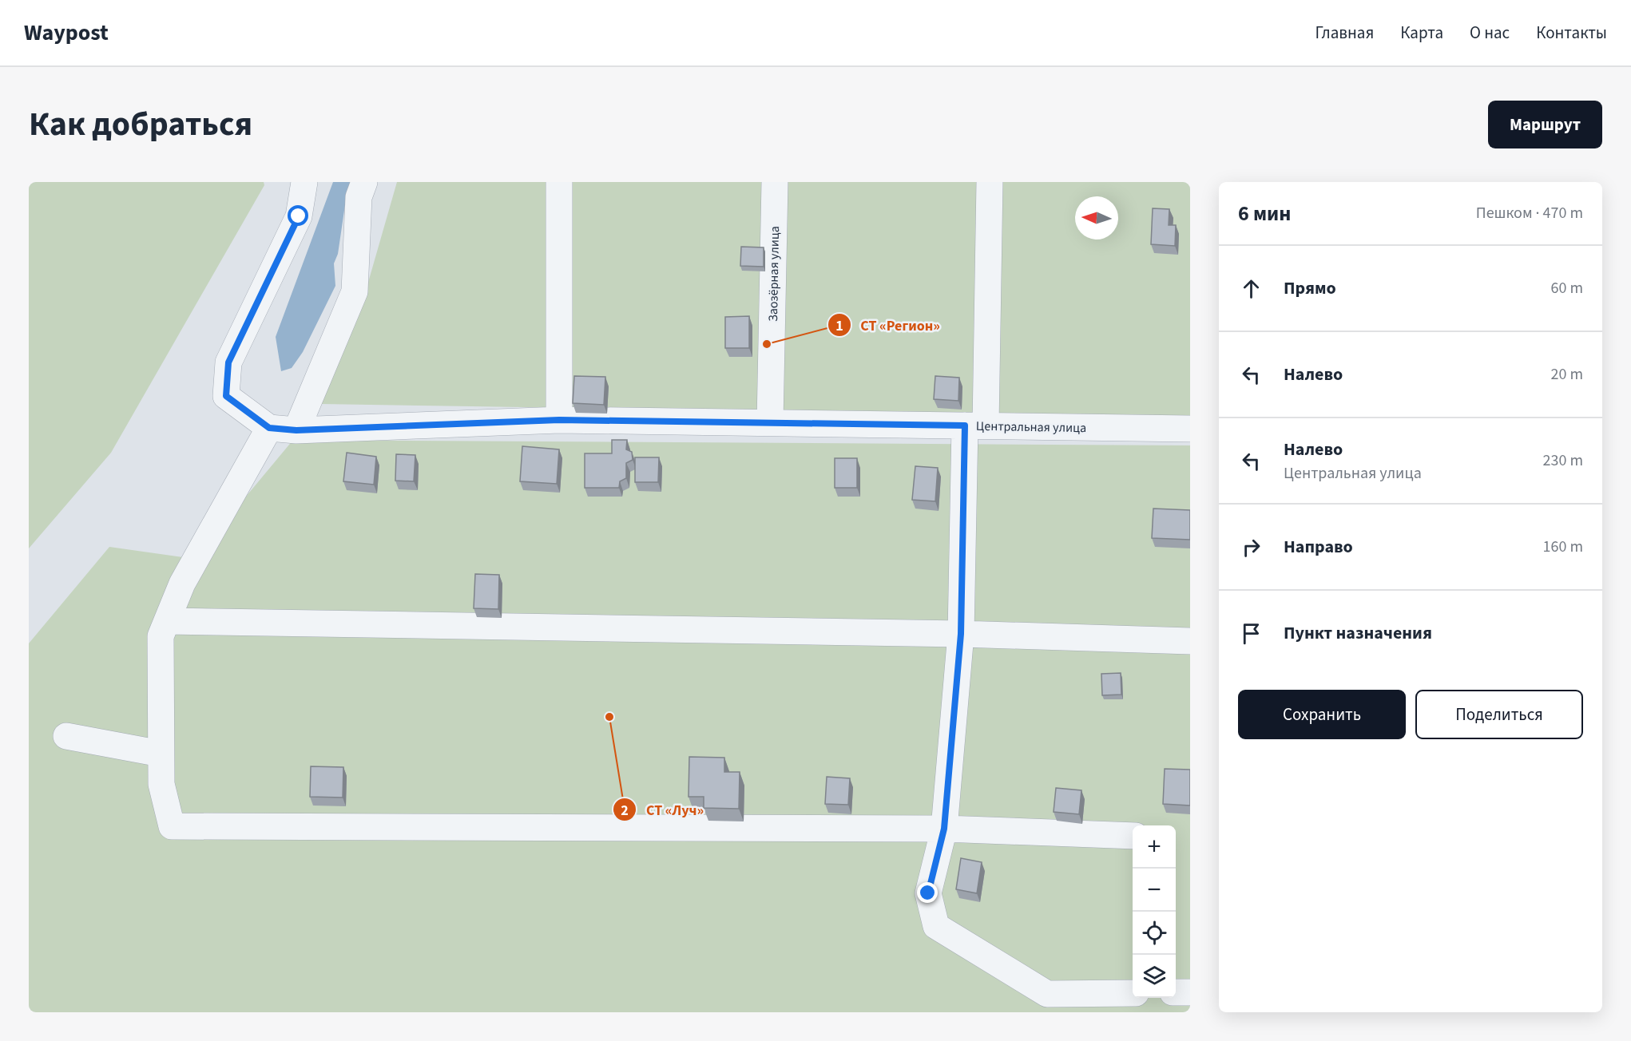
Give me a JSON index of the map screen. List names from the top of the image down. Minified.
{"streets":{"street":["Заозёрная улица","Центральная улица"]},"crossings":[["Заозёрная улица","Центральная улица"]],"places":["СТ «Регион»","СТ «Луч»"],"north":"left","page":{"header":"Waypost","nav":["Главная","Карта","О нас","Контакты"],"title":"Как добраться","buttons":["Маршрут",["Сохранить","Поделиться"]],"heading":["6 мин","Пешком · 470 m"],"list":[["Прямо","60 m"],["Налево","20 m"],["Налево","Центральная улица","230 m"],["Направо","160 m"],"Пункт назначения"],"map_buttons":["+","−"]}}
